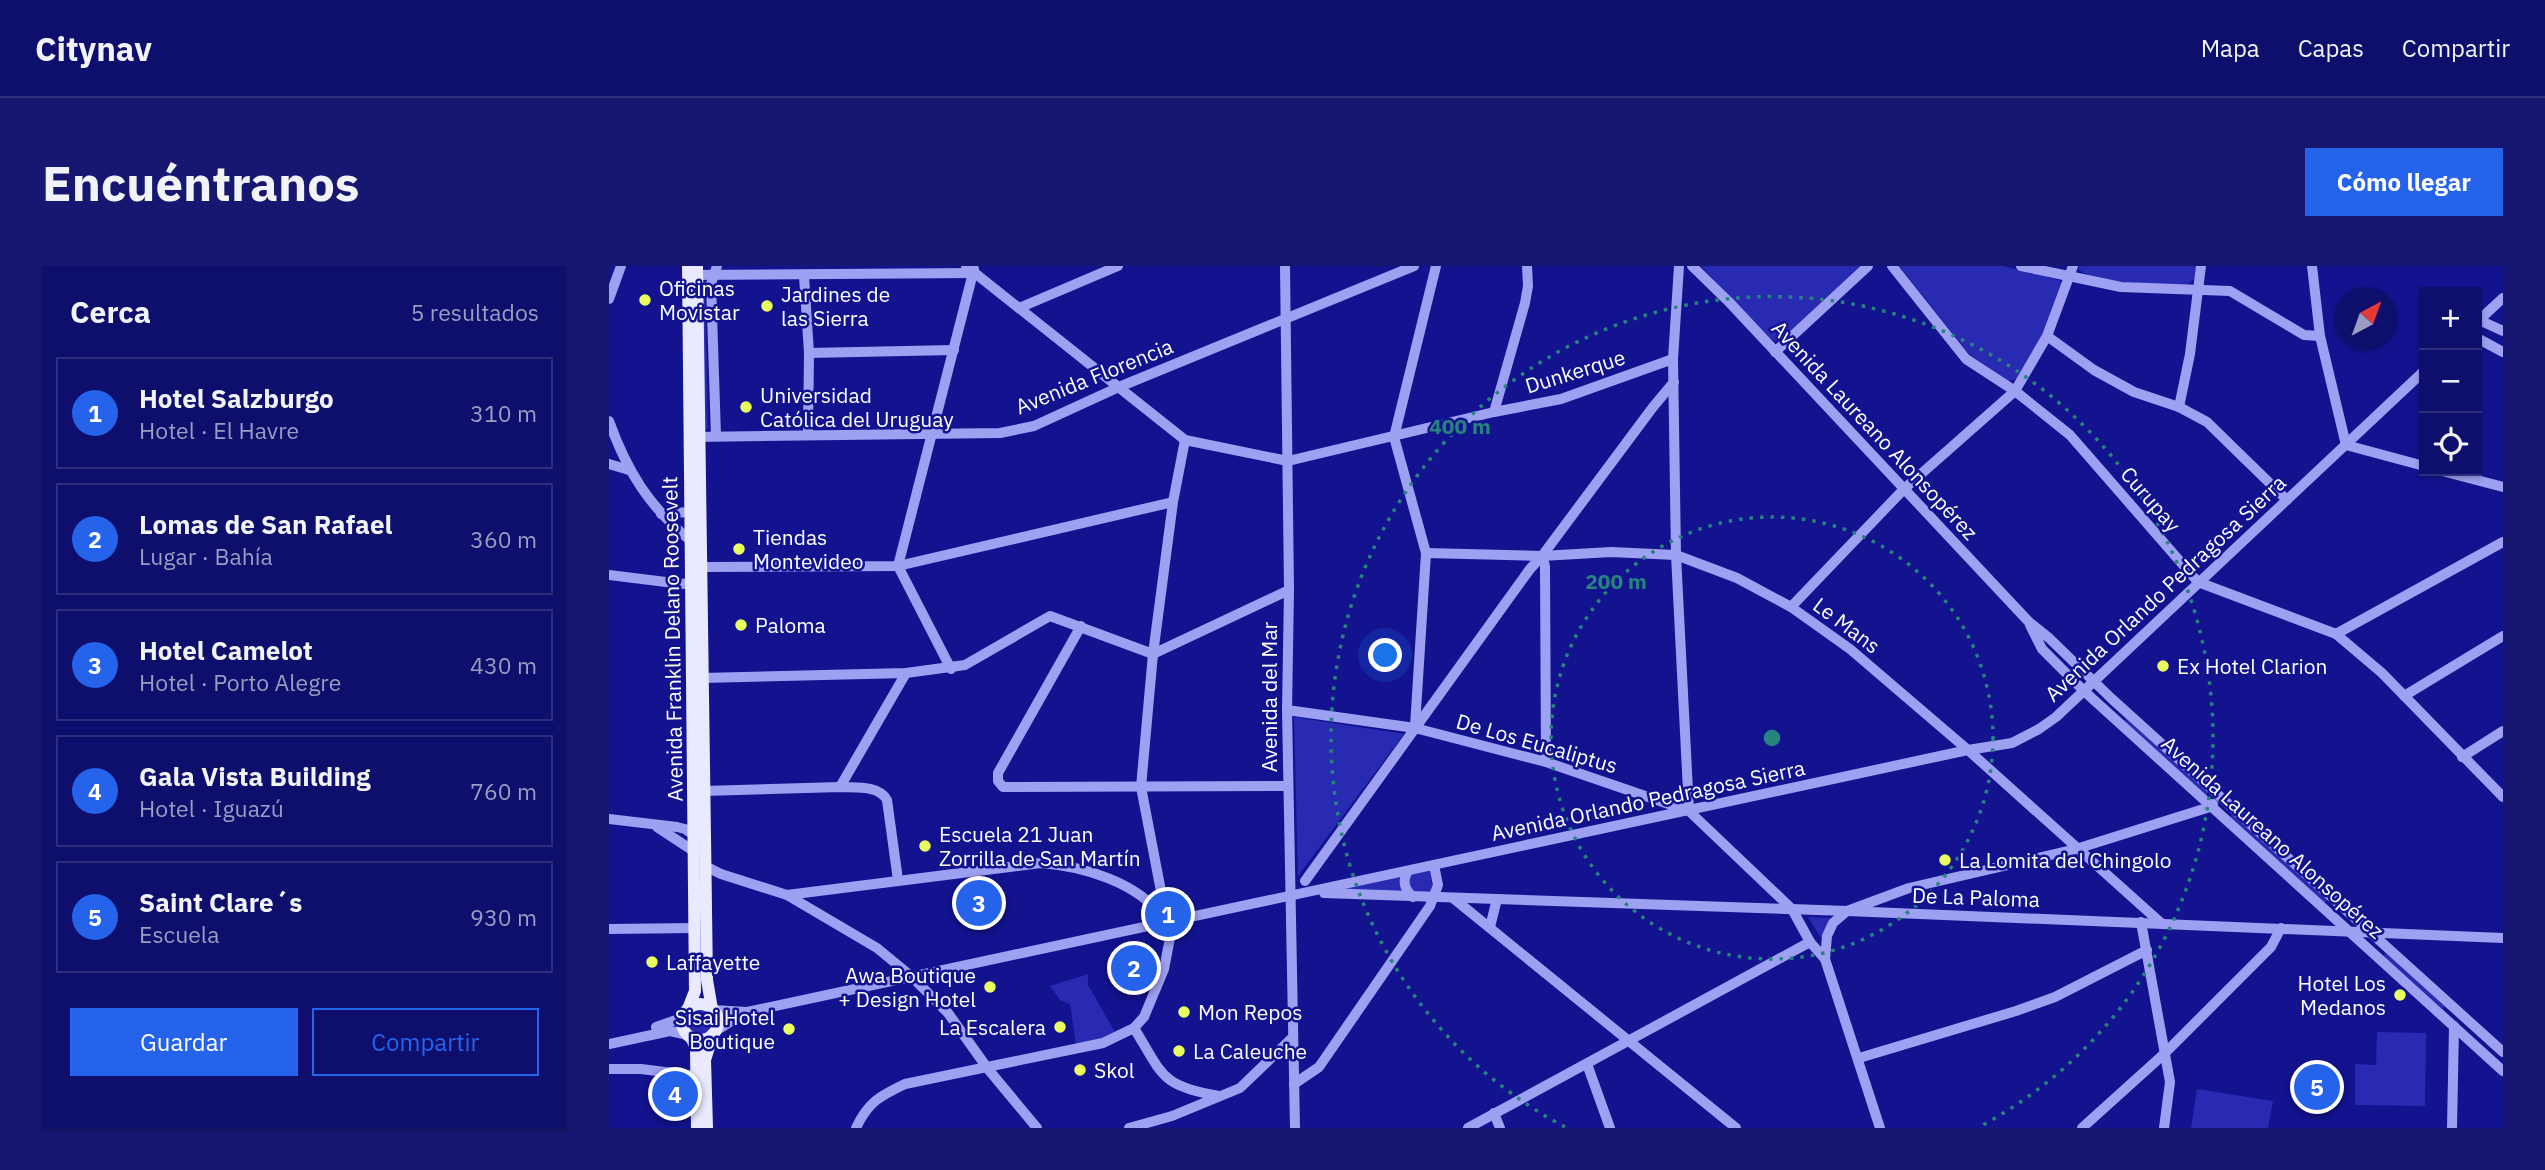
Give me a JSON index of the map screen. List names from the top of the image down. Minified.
{"streets":{"main road":["Avenida Franklin Delano Roosevelt"],"street":["Dunkerque","Avenida Florencia","Avenida Laureano Alonsopérez","Curupay","Avenida Orlando Pedragosa Sierra","Le Mans","Avenida del Mar","De Los Eucaliptus","De La Paloma"]},"crossings":[["Dunkerque","Avenida Florencia"],["Dunkerque","Avenida del Mar"],["Avenida Florencia","Avenida Franklin Delano Roosevelt"],["Avenida Florencia","Avenida del Mar"],["Avenida Laureano Alonsopérez","Avenida Orlando Pedragosa Sierra"],["Avenida Laureano Alonsopérez","De La Paloma"],["Curupay","Avenida Orlando Pedragosa Sierra"],["Avenida Orlando Pedragosa Sierra","Le Mans"],["Avenida Orlando Pedragosa Sierra","Avenida Franklin Delano Roosevelt"],["Avenida Orlando Pedragosa Sierra","Avenida del Mar"],["Avenida Orlando Pedragosa Sierra","De Los Eucaliptus"],["Avenida Orlando Pedragosa Sierra","De La Paloma"],["Le Mans","De La Paloma"],["Avenida del Mar","De Los Eucaliptus"],["De Los Eucaliptus","De La Paloma"]],"places":["Oficinas Movistar","Jardines de las Sierra","Universidad Católica del Uruguay","Tiendas Montevideo","Paloma","Ex Hotel Clarion","Escuela 21 Juan Zorrilla de San Martín","La Lomita del Chingolo","Laffayette","Awa Boutique + Design Hotel","Hotel Los Medanos","Mon Repos","La Escalera","Sisai Hotel Boutique","La Caleuche","Skol"],"north":"top right","page":{"header":"Citynav","nav":["Mapa","Capas","Compartir"],"buttons":["Cómo llegar",["Guardar","Compartir"]],"title":"Encuéntranos","heading":["Cerca","5 resultados"],"map_buttons":["+","−"],"list":[{"mark":"1","name":"Hotel Salzburgo","note":"Hotel · El Havre","value":"310 m"},{"mark":"2","name":"Lomas de San Rafael","note":"Lugar · Bahía","value":"360 m"},{"mark":"3","name":"Hotel Camelot","note":"Hotel · Porto Alegre","value":"430 m"},{"mark":"4","name":"Gala Vista Building","note":"Hotel · Iguazú","value":"760 m"},{"mark":"5","name":"Saint Clare´s","note":"Escuela","value":"930 m"}],"pins":["3","1","2","5","4"]},"rings":["400 m","200 m"]}
